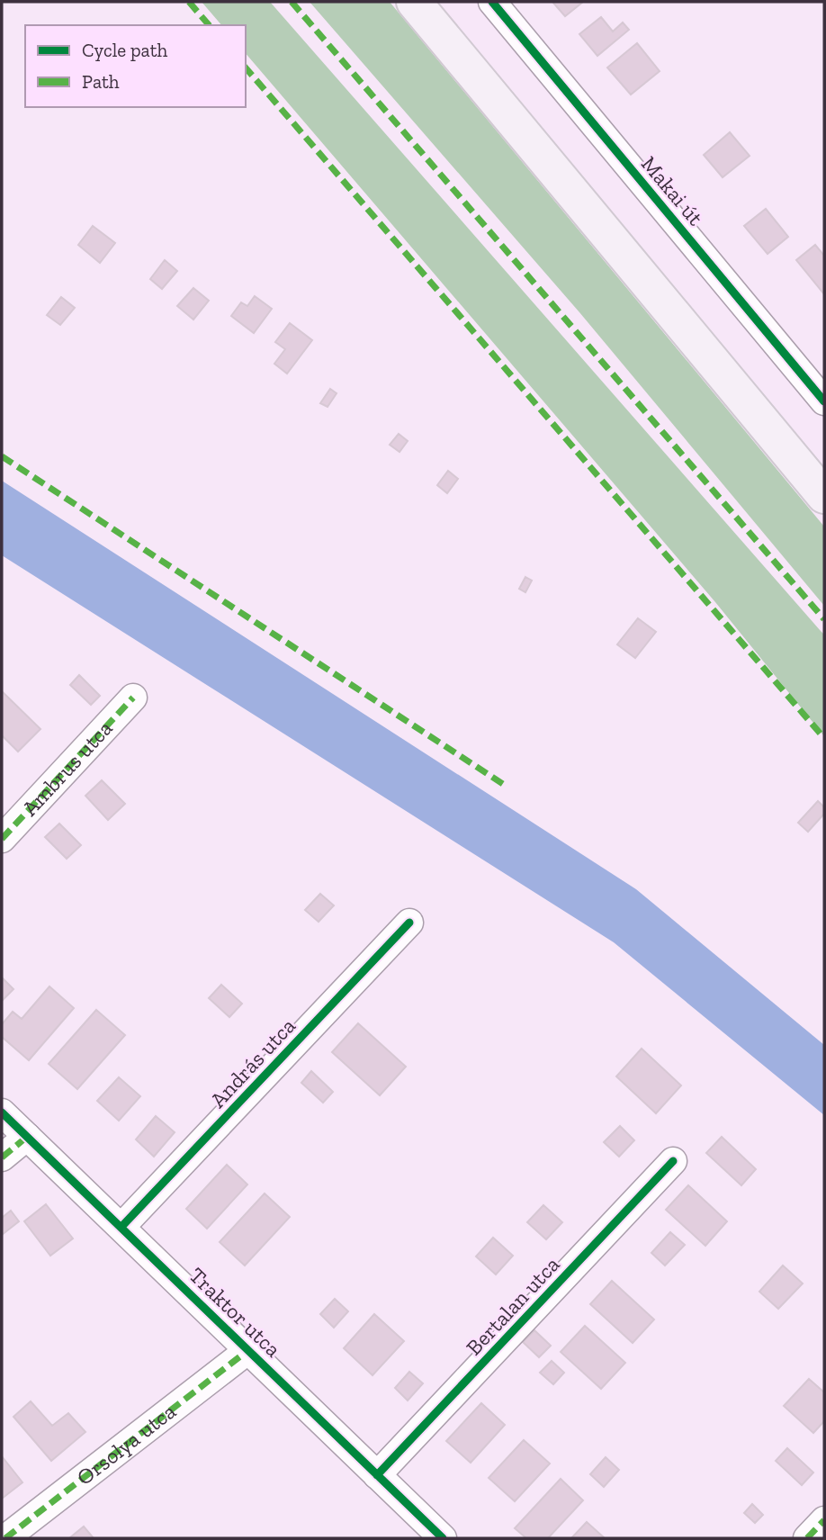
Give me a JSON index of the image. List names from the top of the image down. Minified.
{"streets":{"street":["Makai út","Ambrus utca","András utca","Bertalan utca","Traktor utca","Orsolya utca"]},"crossings":[["András utca","Traktor utca"],["Bertalan utca","Traktor utca"],["Traktor utca","Orsolya utca"]],"legend":["Cycle path","Path"]}
